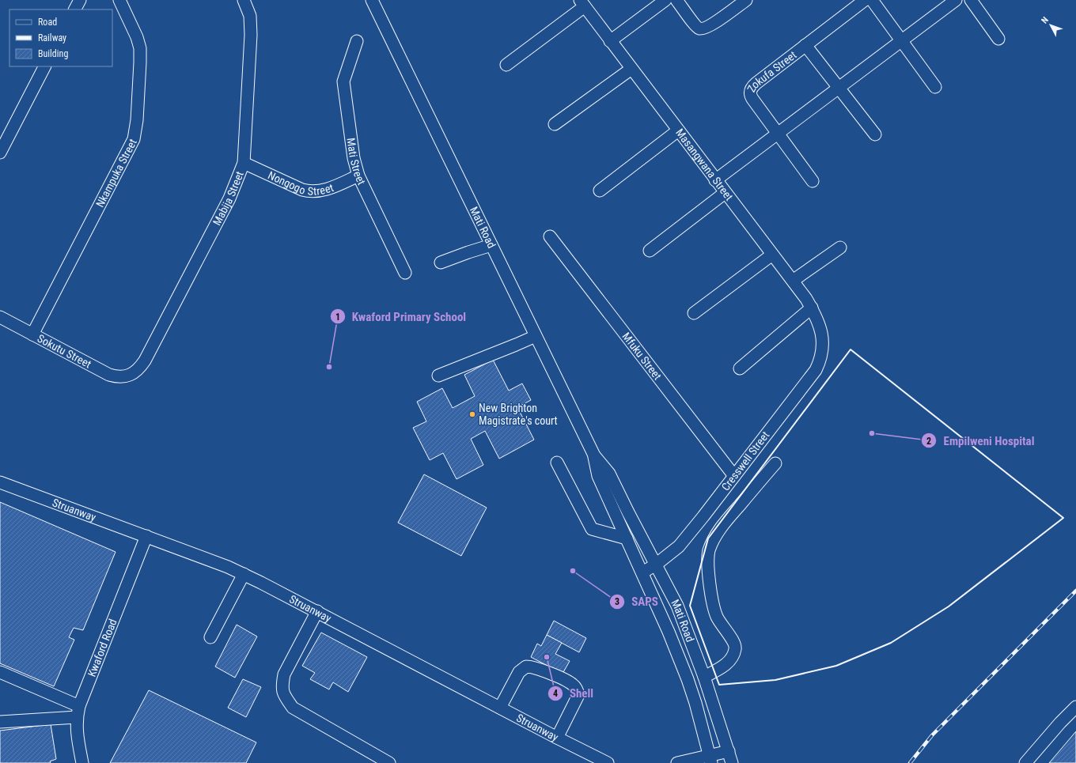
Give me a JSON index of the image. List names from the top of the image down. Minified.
{"streets":{"street":["Zokufa Street","Mati Street","Masangwana Street","Nkampuka Street","Nongogo Street","Mabija Street","Mati Road","Sokutu Street","Mfuku Street","Cresswell Street","Struanway","Kwaford Road"]},"crossings":[["Mati Street","Nongogo Street"],["Masangwana Street","Cresswell Street"],["Nkampuka Street","Sokutu Street"],["Nongogo Street","Mabija Street"],["Mabija Street","Sokutu Street"],["Mati Road","Cresswell Street"],["Mfuku Street","Cresswell Street"],["Struanway","Kwaford Road"]],"places":["Kwaford Primary School","New Brighton Magistrate's court","Empilweni Hospital","SAPS","Shell"],"legend":["Road","Railway","Building"],"north":"top left"}
